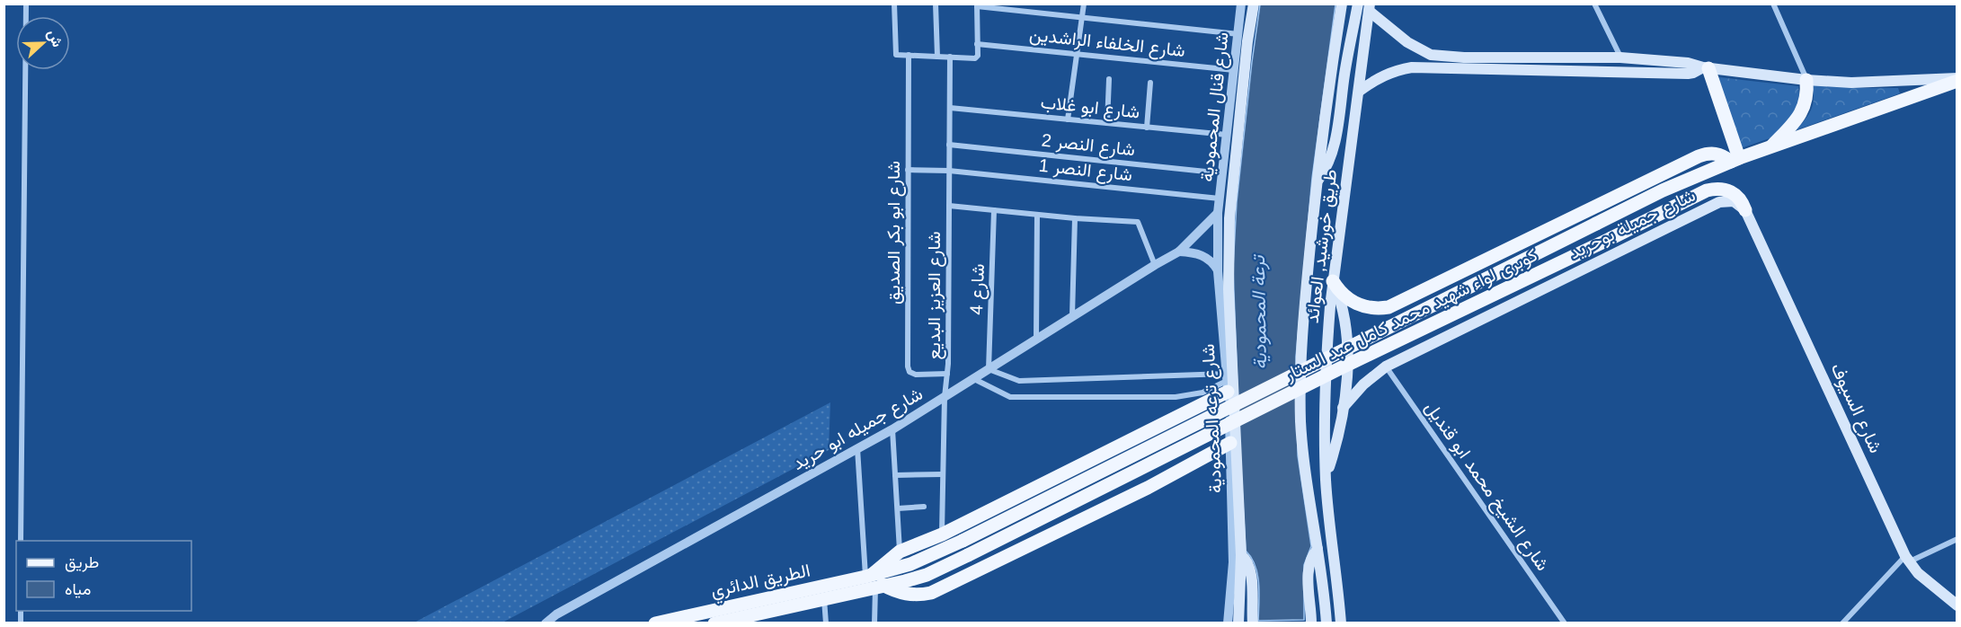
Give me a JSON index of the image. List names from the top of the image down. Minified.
{"streets":{"main road":["شارع جميلة بوحريد","طريق خورشيد, العوائد","كوبرى لواء شهيد محمد كامل عبد الستار","شارع السيوف","الطريق الدائري"],"street":["شارع الخلفاء الراشدين","شارع ابو غلاب","شارع قنال المحمودية","شارع النصر 2","شارع النصر 1","شارع ابو بكر الصديق","شارع 4","شارع العزيز البديع","شارع ترعه المحمودية","شارع جميله ابو حريد","شارع الشيخ محمد ابو قنديل"]},"crossings":[["شارع الخلفاء الراشدين","شارع قنال المحمودية"],["شارع ابو غلاب","شارع قنال المحمودية"],["شارع ابو غلاب","شارع العزيز البديع"],["شارع قنال المحمودية","شارع النصر 2"],["شارع قنال المحمودية","شارع النصر 1"],["شارع قنال المحمودية","شارع ترعه المحمودية"],["شارع قنال المحمودية","شارع جميله ابو حريد"],["شارع النصر 2","شارع العزيز البديع"],["شارع النصر 1","شارع ابو بكر الصديق"],["شارع النصر 1","شارع العزيز البديع"],["شارع جميلة بوحريد","كوبرى لواء شهيد محمد كامل عبد الستار"],["شارع جميلة بوحريد","شارع السيوف"],["شارع جميلة بوحريد","شارع الشيخ محمد ابو قنديل"],["شارع ابو بكر الصديق","شارع العزيز البديع"],["شارع 4","شارع جميله ابو حريد"],["شارع العزيز البديع","شارع جميله ابو حريد"],["كوبرى لواء شهيد محمد كامل عبد الستار","شارع السيوف"],["كوبرى لواء شهيد محمد كامل عبد الستار","الطريق الدائري"],["شارع ترعه المحمودية","شارع جميله ابو حريد"]],"water":["ترعة المحمودية"],"legend":["طريق","مياه"],"north":"right"}
